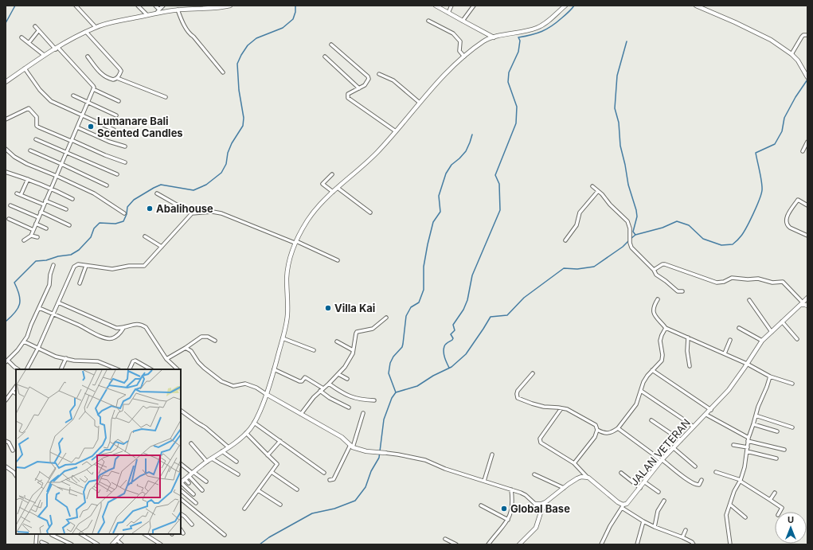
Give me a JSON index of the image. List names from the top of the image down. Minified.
{"streets":{"street":["JALAN VETERAN"]},"places":["Lumanare Bali Scented Candles","Abalihouse","Villa Kai","Global Base"],"north":"top"}
